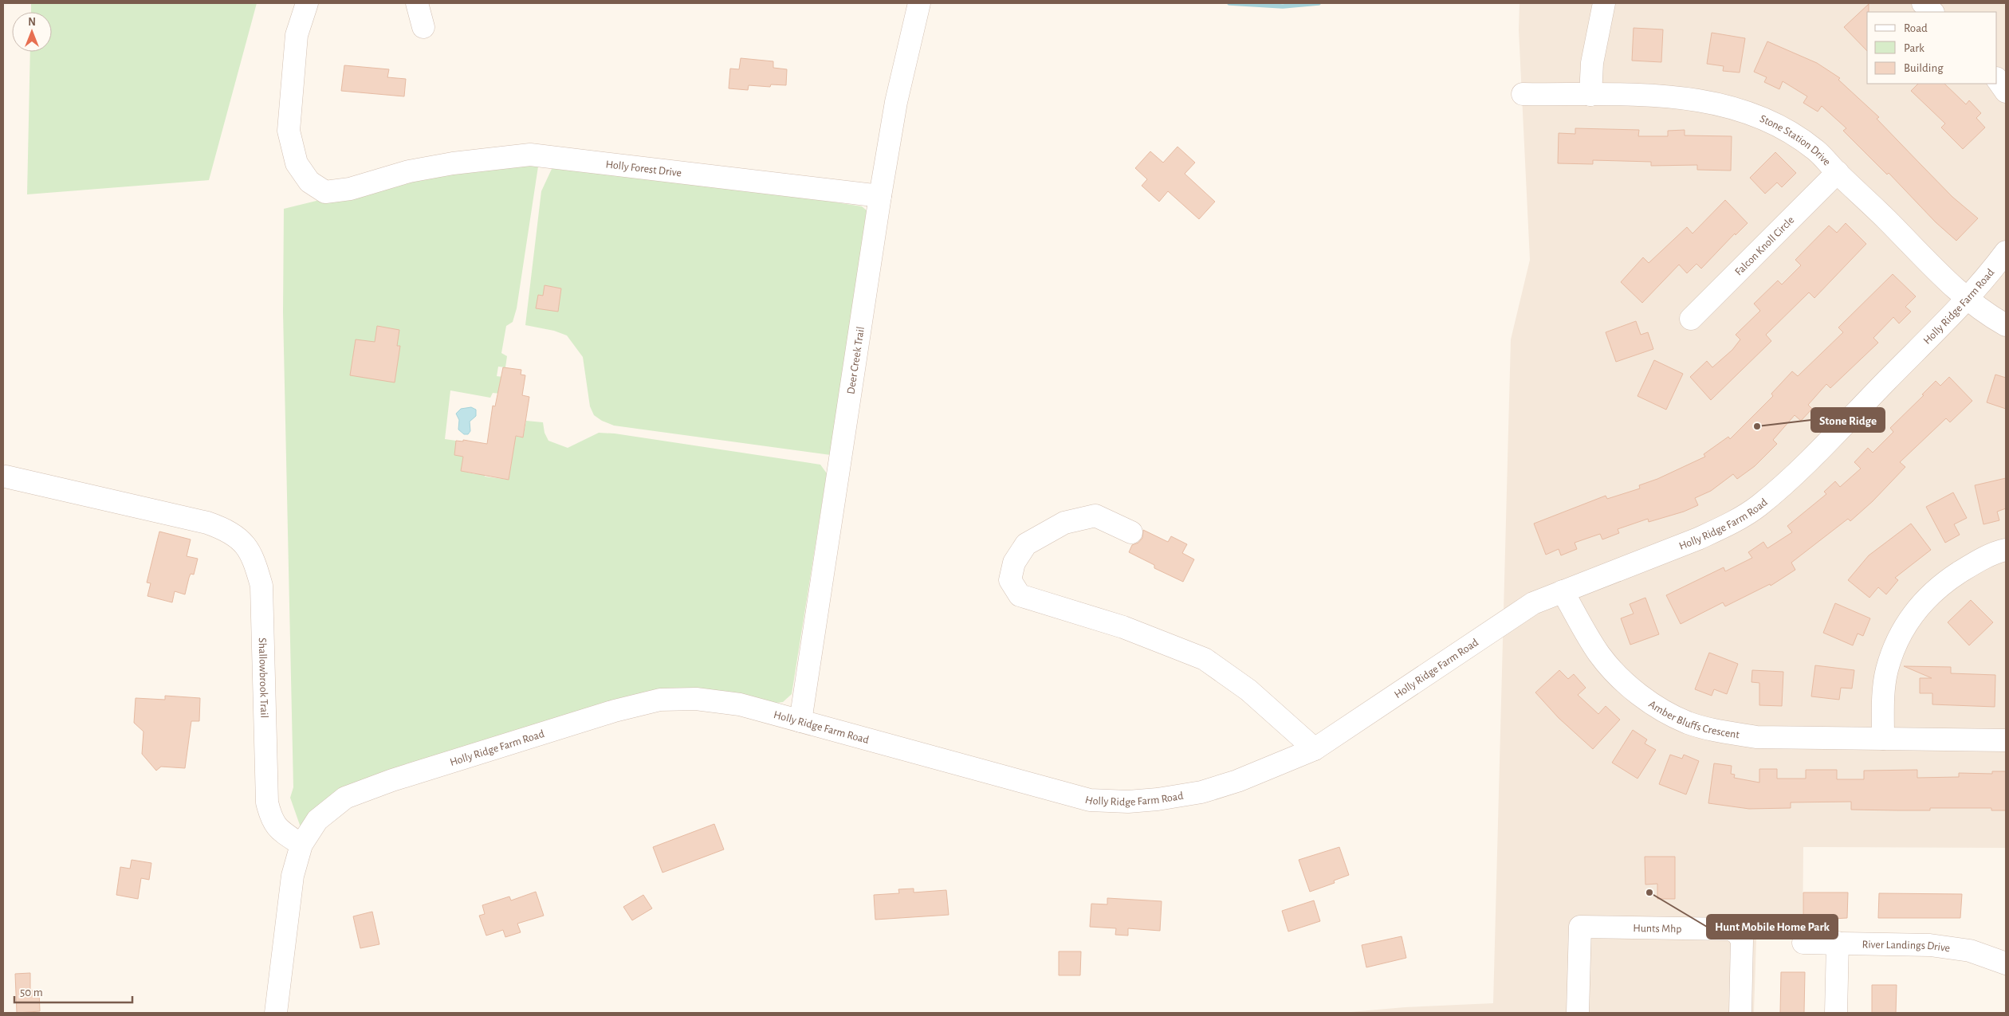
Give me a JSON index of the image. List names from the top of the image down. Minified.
{"streets":{"street":["Stone Station Drive","Holly Forest Drive","Falcon Knoll Circle","Holly Ridge Farm Road","Deer Creek Trail","Shallowbrook Trail","Amber Bluffs Crescent","Hunts Mhp","River Landings Drive"]},"crossings":[["Stone Station Drive","Falcon Knoll Circle"],["Stone Station Drive","Holly Ridge Farm Road"],["Holly Forest Drive","Deer Creek Trail"],["Holly Ridge Farm Road","Deer Creek Trail"],["Holly Ridge Farm Road","Shallowbrook Trail"],["Holly Ridge Farm Road","Amber Bluffs Crescent"]],"places":["Stone Ridge","Hunt Mobile Home Park"],"legend":["Road","Park","Building"],"scale_bar":"50 m","north":"top"}
